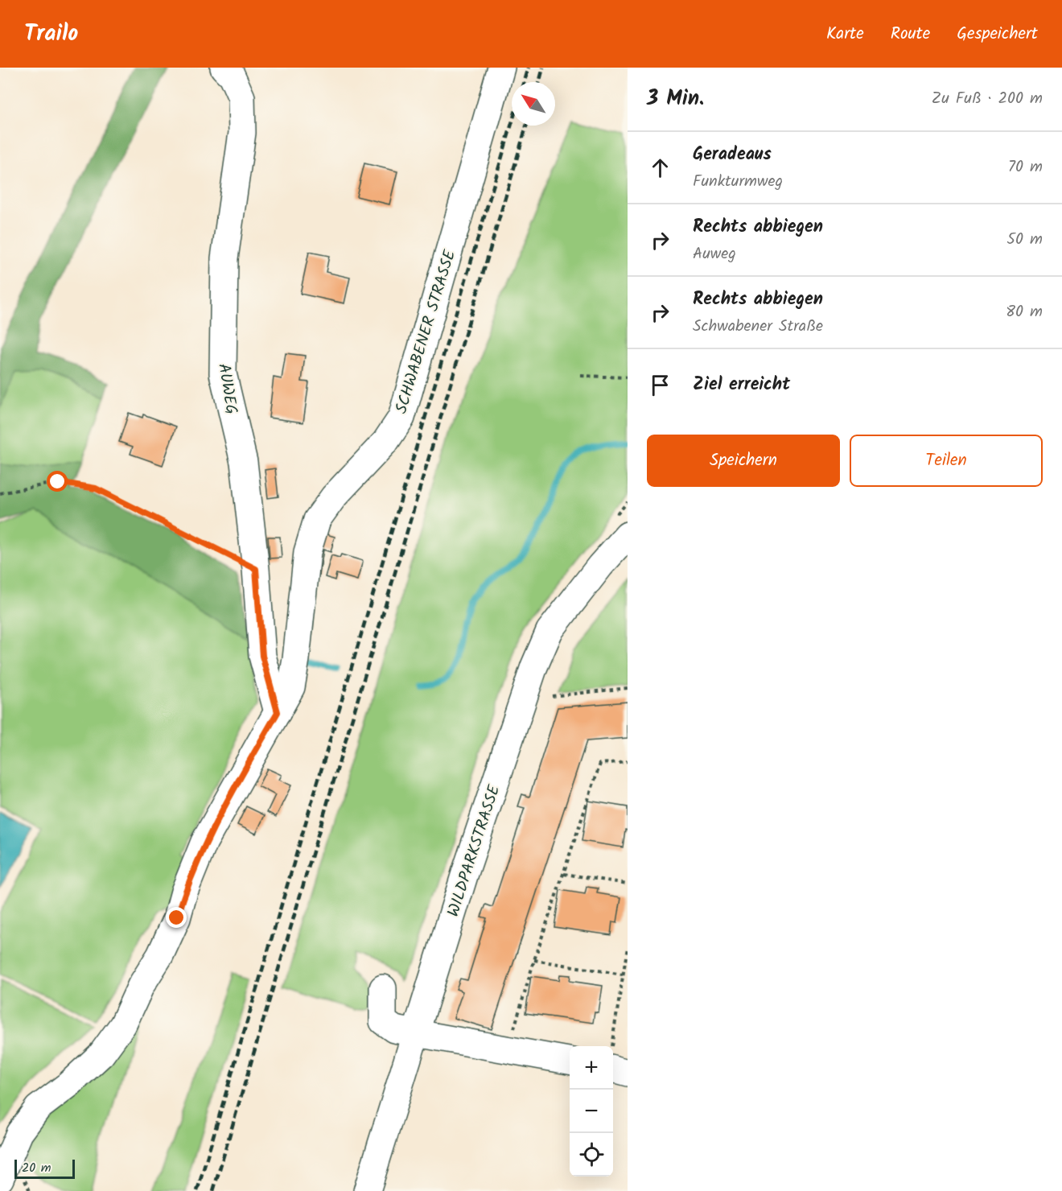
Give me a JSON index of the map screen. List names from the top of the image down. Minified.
{"streets":{"street":["SCHWABENER STRASSE","AUWEG","WILDPARKSTRASSE"]},"crossings":[["SCHWABENER STRASSE","AUWEG"]],"scale_bar":"20 m","north":"top left","page":{"header":"Trailo","nav":["Karte","Route","Gespeichert"],"heading":["3 Min.","Zu Fuß · 200 m"],"list":[["Geradeaus","Funkturmweg","70 m"],["Rechts abbiegen","Auweg","50 m"],["Rechts abbiegen","Schwabener Straße","80 m"],"Ziel erreicht"],"buttons":["Speichern","Teilen"],"map_buttons":["+","−"],"scale":"20 m"}}
